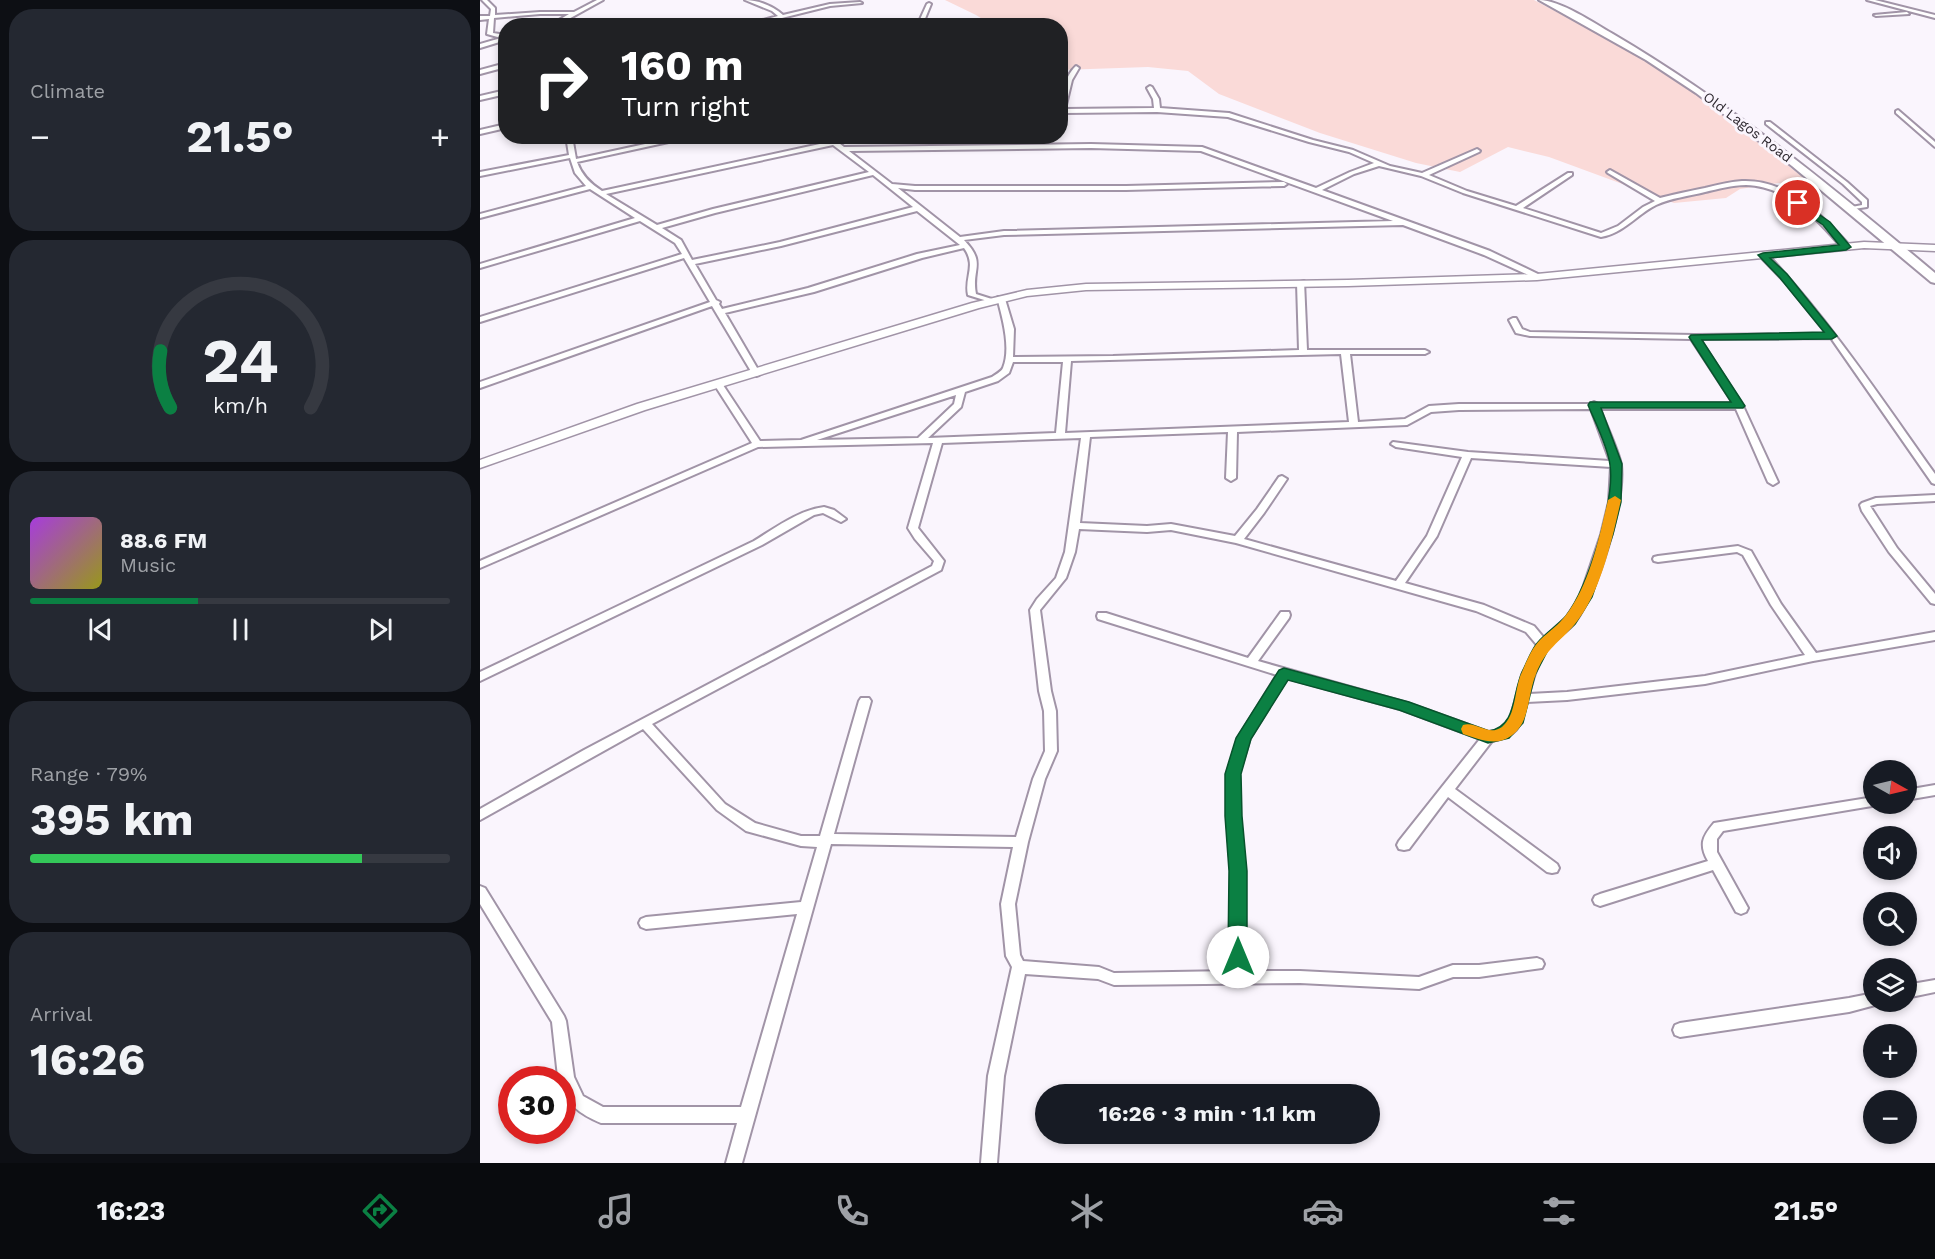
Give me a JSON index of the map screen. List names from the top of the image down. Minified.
{"streets":{"main road":["Old Lagos Road"]},"north":"right","page":{"tile":["Climate",["Range · 79%","395 km"],["Arrival","16:26"]],"turn":["160 m","Turn right"],"heat":["−","21.5°","+"],"song":["88.6 FM","Music"],"map_buttons":["+","−"],"limit":"30","trip":"16:26 · 3 min · 1.1 km","tabs":["16:23","21.5°"],"gauge":["24","km/h"]}}
